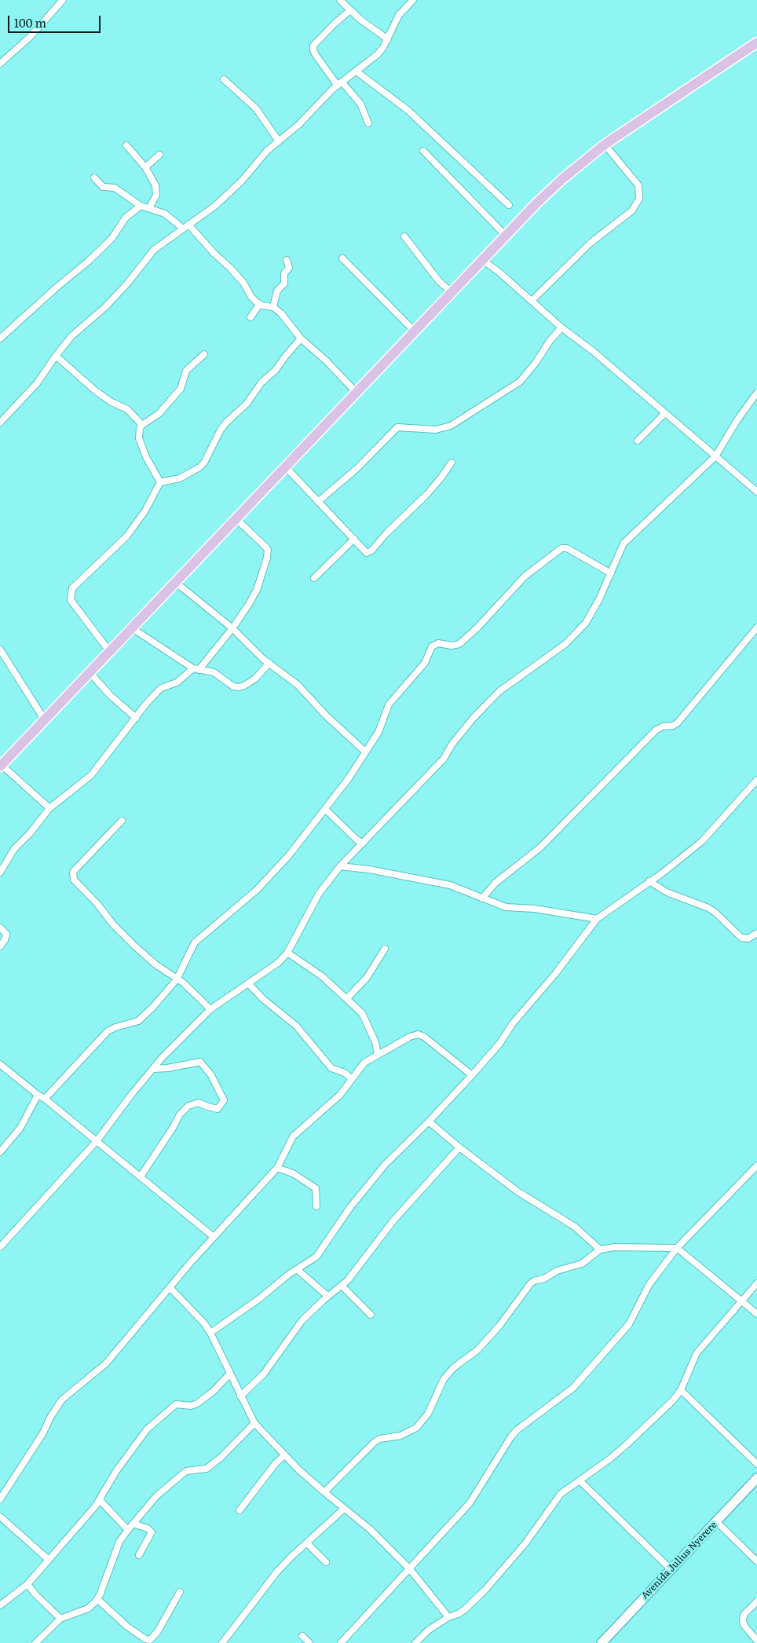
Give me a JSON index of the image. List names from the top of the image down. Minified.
{"streets":{"street":["Avenida Julius Nyerere"]},"scale_bar":"100 m"}
